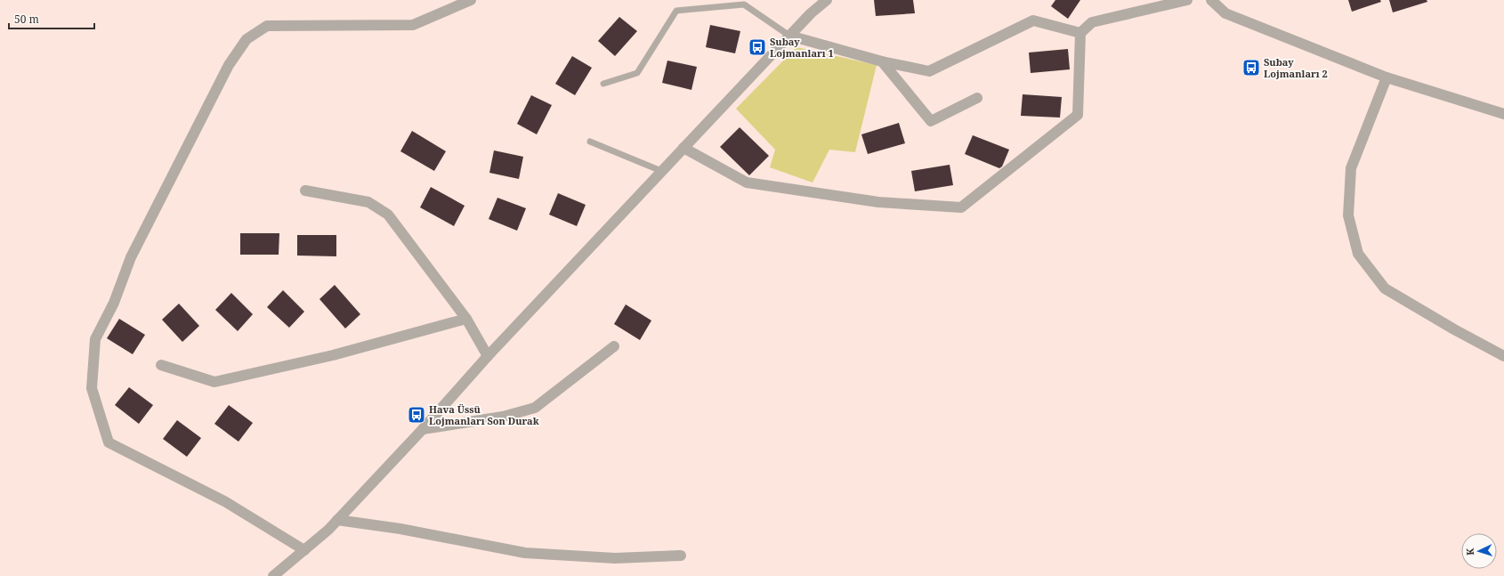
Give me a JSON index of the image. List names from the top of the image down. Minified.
{"places":{"bus stop":["Subay Lojmanları 1","Subay Lojmanları 2","Hava Üssü Lojmanları Son Durak"]},"scale_bar":"50 m","north":"left"}
